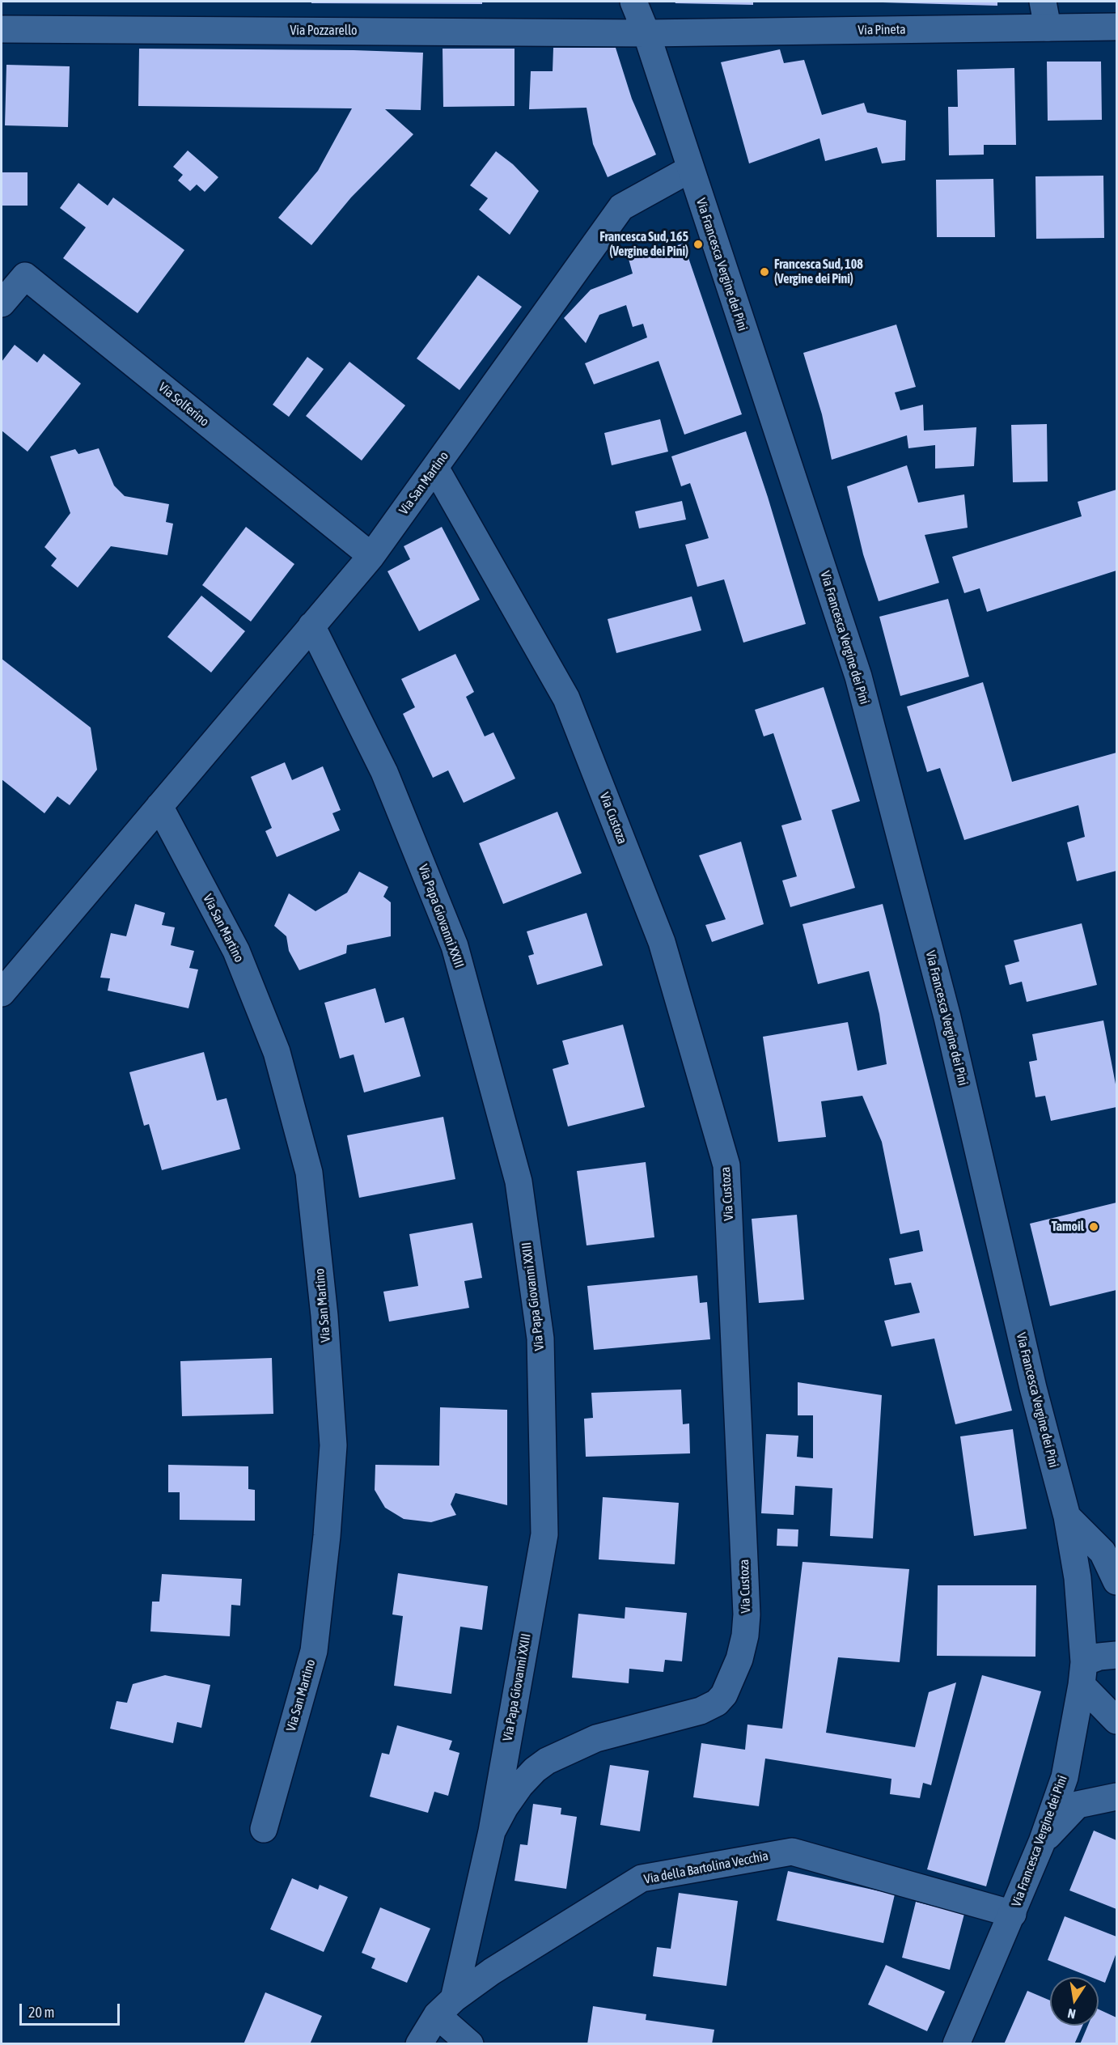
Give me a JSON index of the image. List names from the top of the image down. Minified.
{"streets":{"street":["Via Pineta","Via Pozzarello","Via Francesca Vergine dei Pini","Via Solferino","Via San Martino","Via Custoza","Via Papa Giovanni XXIII","Via della Bartolina Vecchia"]},"crossings":[["Via Pineta","Via Pozzarello"],["Via Pineta","Via Francesca Vergine dei Pini"],["Via Pozzarello","Via Francesca Vergine dei Pini"],["Via Francesca Vergine dei Pini","Via San Martino"],["Via Francesca Vergine dei Pini","Via della Bartolina Vecchia"],["Via Solferino","Via San Martino"],["Via San Martino","Via Custoza"],["Via San Martino","Via Papa Giovanni XXIII"],["Via Custoza","Via Papa Giovanni XXIII"],["Via Papa Giovanni XXIII","Via della Bartolina Vecchia"]],"places":["Francesca Sud, 165 (Vergine dei Pini)","Francesca Sud, 108 (Vergine dei Pini)","Tamoil"],"scale_bar":"20 m","north":"bottom"}
